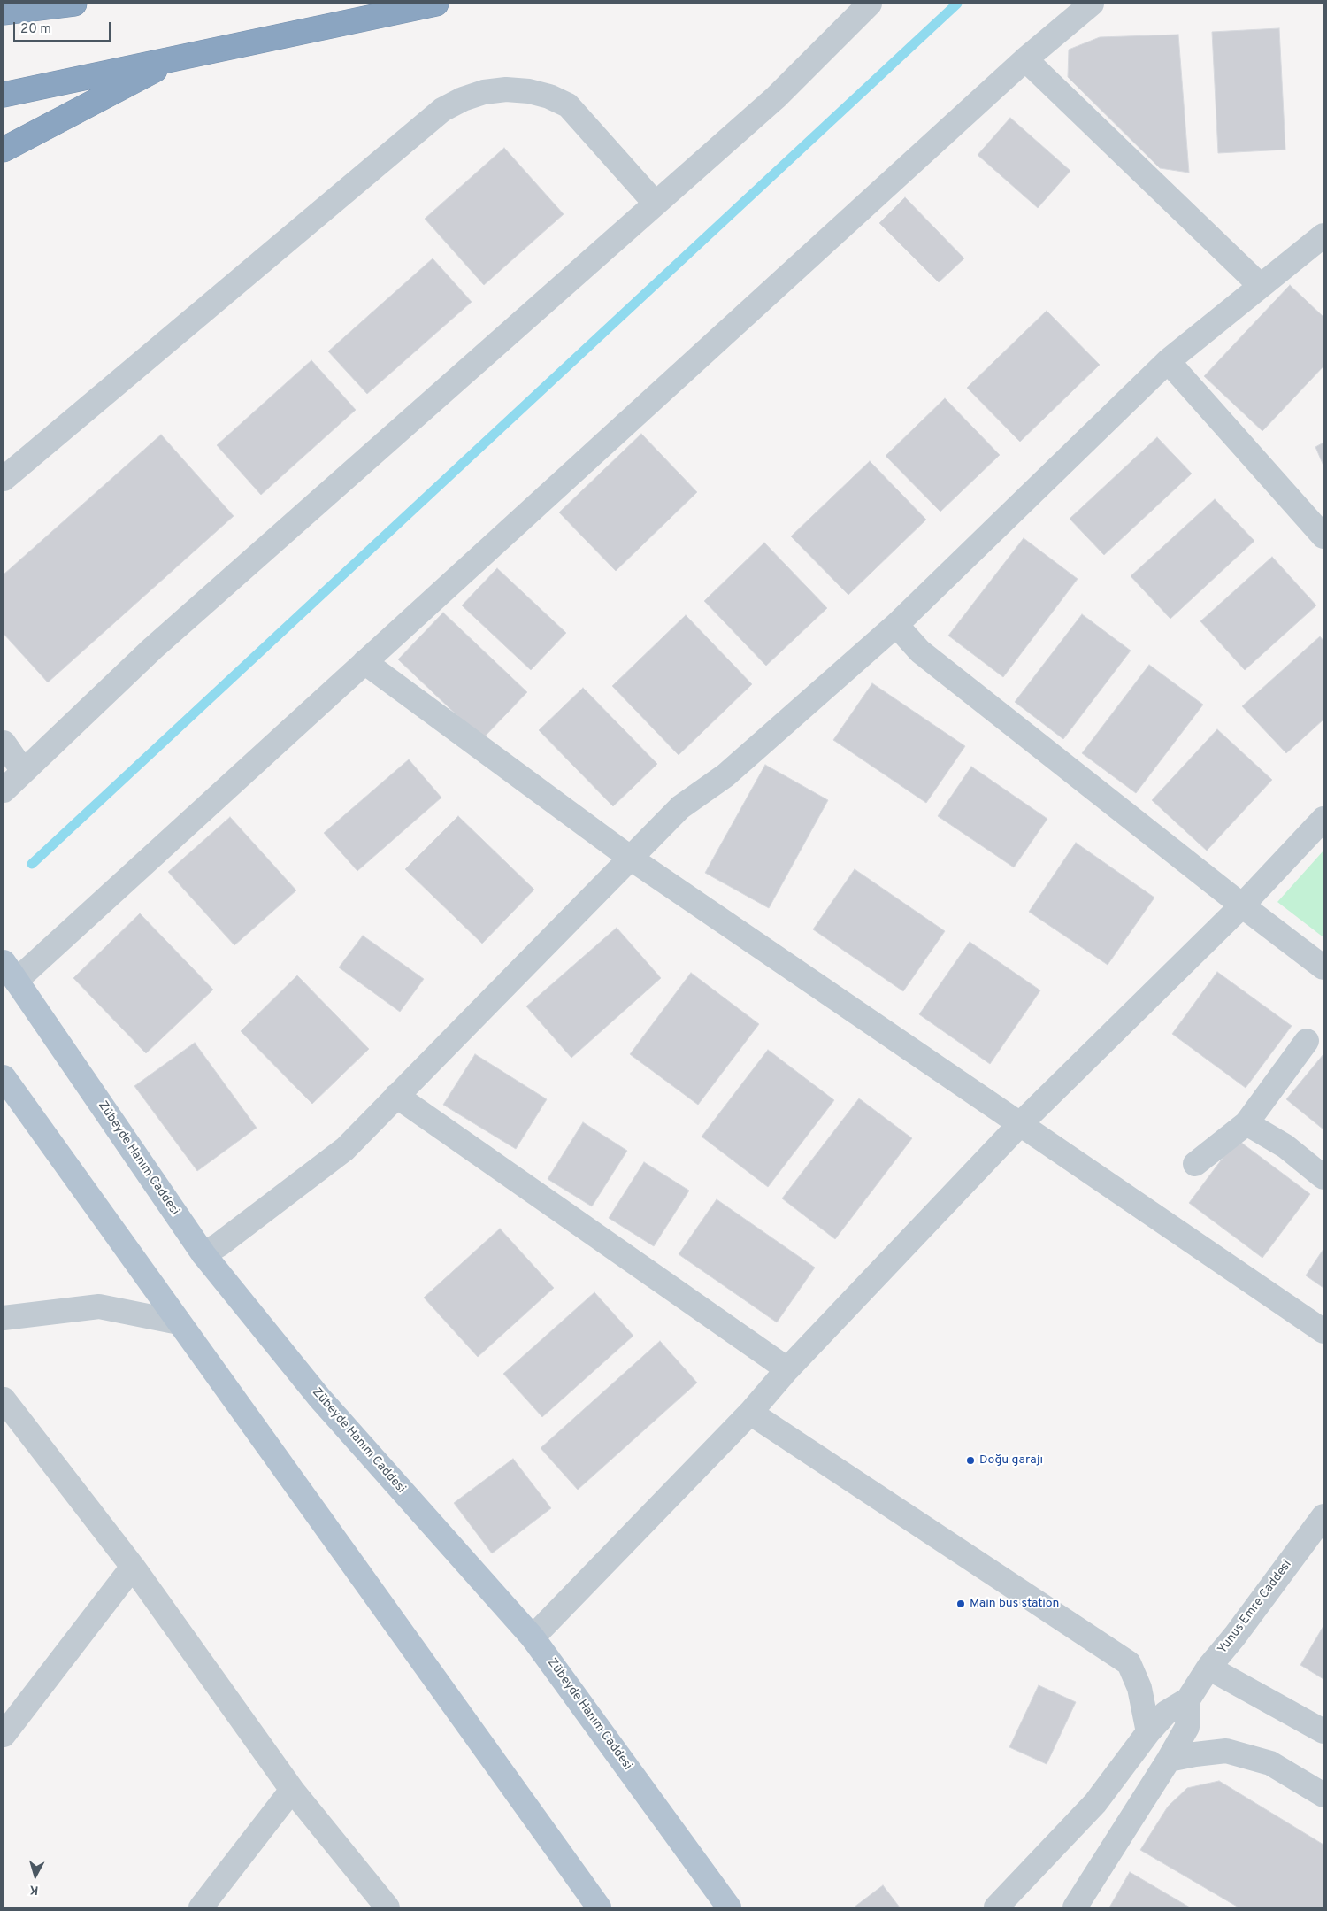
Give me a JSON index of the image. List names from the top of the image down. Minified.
{"streets":{"main road":["Zübeyde Hanım Caddesi"],"street":["Yunus Emre Caddesi"]},"places":["Doğu garajı","Main bus station"],"scale_bar":"20 m","north":"bottom"}
